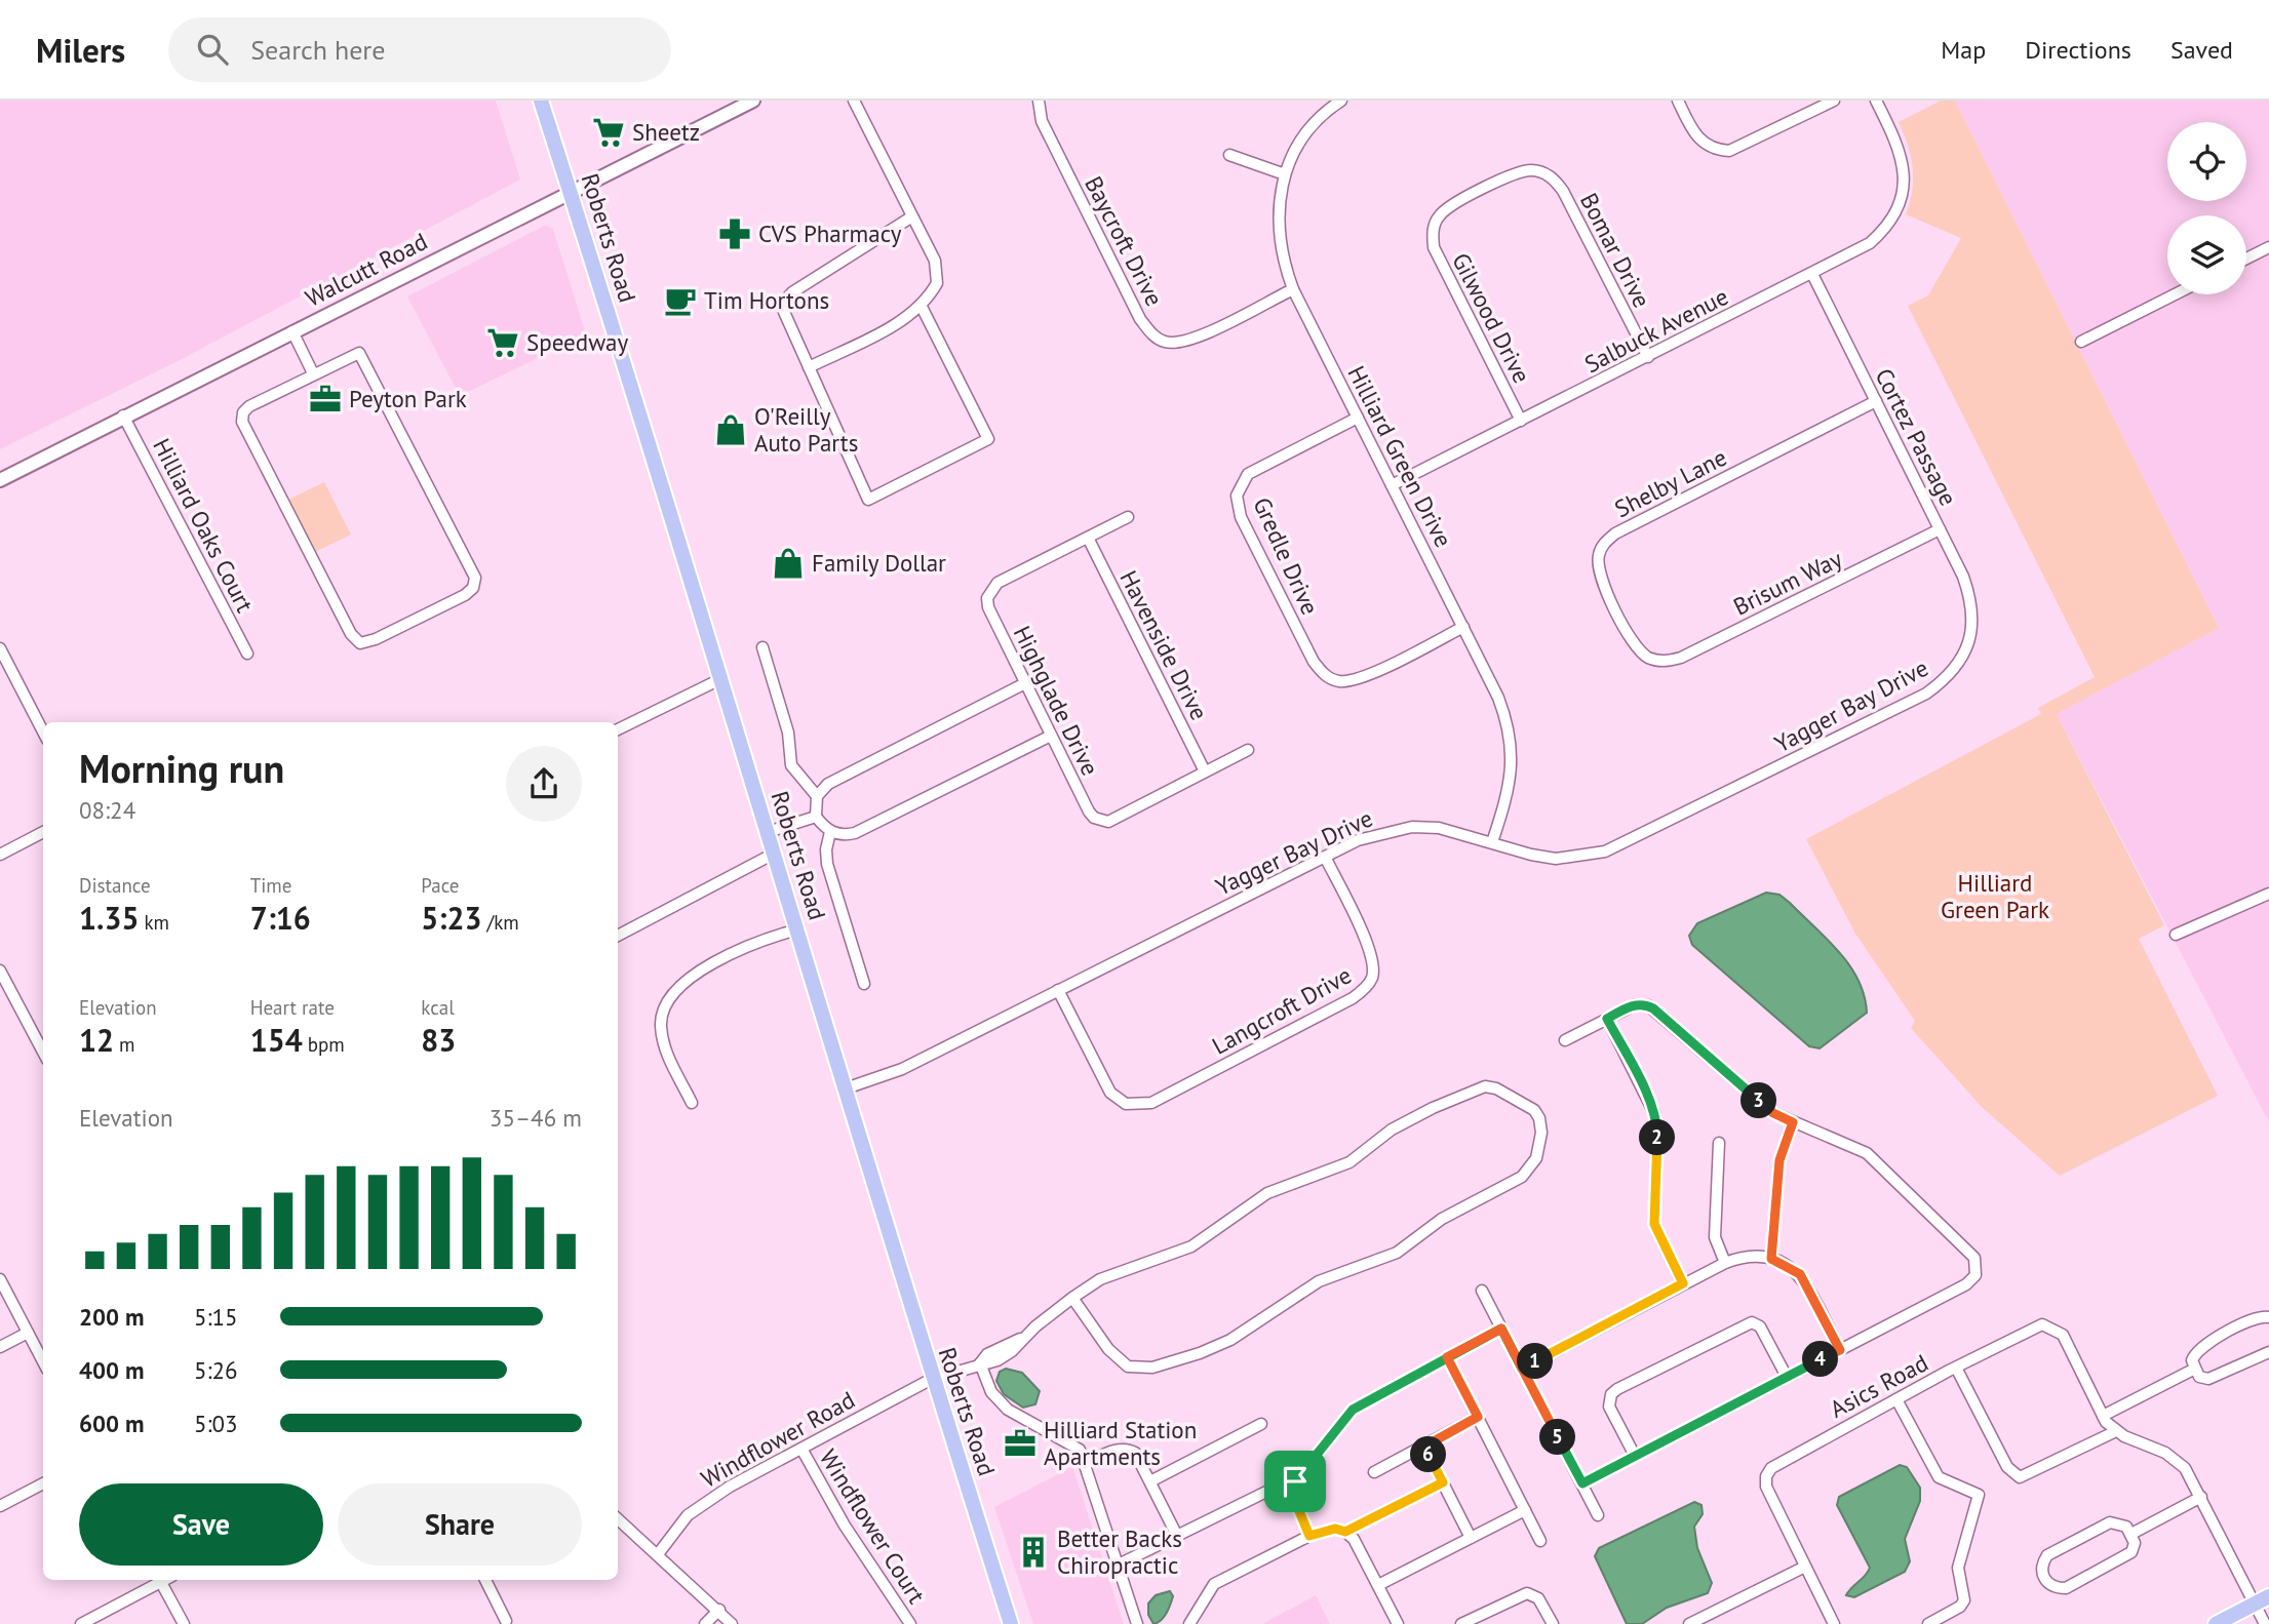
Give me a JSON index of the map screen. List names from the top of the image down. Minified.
{"streets":{"main road":["Roberts Road"],"street":["Baycroft Drive","Bomar Drive","Walcutt Road","Gilwood Drive","Salbuck Avenue","Cortez Passage","Hilliard Green Drive","Shelby Lane","Hilliard Oaks Court","Gredle Drive","Brisum Way","Havenside Drive","Highglade Drive","Yagger Bay Drive","Langcroft Drive","Asics Road","Windflower Road","Windflower Court"]},"crossings":[["Roberts Road","Walcutt Road"],["Roberts Road","Yagger Bay Drive"],["Roberts Road","Windflower Road"],["Baycroft Drive","Hilliard Green Drive"],["Bomar Drive","Gilwood Drive"],["Bomar Drive","Salbuck Avenue"],["Walcutt Road","Hilliard Oaks Court"],["Gilwood Drive","Salbuck Avenue"],["Salbuck Avenue","Cortez Passage"],["Salbuck Avenue","Hilliard Green Drive"],["Cortez Passage","Shelby Lane"],["Cortez Passage","Brisum Way"],["Cortez Passage","Yagger Bay Drive"],["Hilliard Green Drive","Gredle Drive"],["Hilliard Green Drive","Yagger Bay Drive"],["Shelby Lane","Brisum Way"],["Havenside Drive","Highglade Drive"],["Yagger Bay Drive","Langcroft Drive"],["Windflower Road","Windflower Court"]],"parks":["Hilliard Green Park"],"places":{"supermarket":["Sheetz","Speedway"],"pharmacy":["CVS Pharmacy"],"cafe":["Tim Hortons"],"office":["Peyton Park","Hilliard Station Apartments"],"shop":["O'Reilly Auto Parts","Family Dollar"],"building":["Better Backs Chiropractic"]},"page":{"header":"Milers","search":"Search here","nav":["Map","Directions","Saved"],"heading":["Morning run","08:24"],"stats":[["Distance","1.35 km"],["Time","7:16"],["Pace","5:23 /km"],["Elevation","12 m"],["Heart rate","154 bpm"],["kcal","83"]],"pins":["3","2","4","1","5","6"],"chart":["Elevation","35–46 m"],"list":[{"name":"200 m","note":"5:15"},{"name":"400 m","note":"5:26"},{"name":"600 m","note":"5:03"}],"buttons":["Save","Share"]}}
